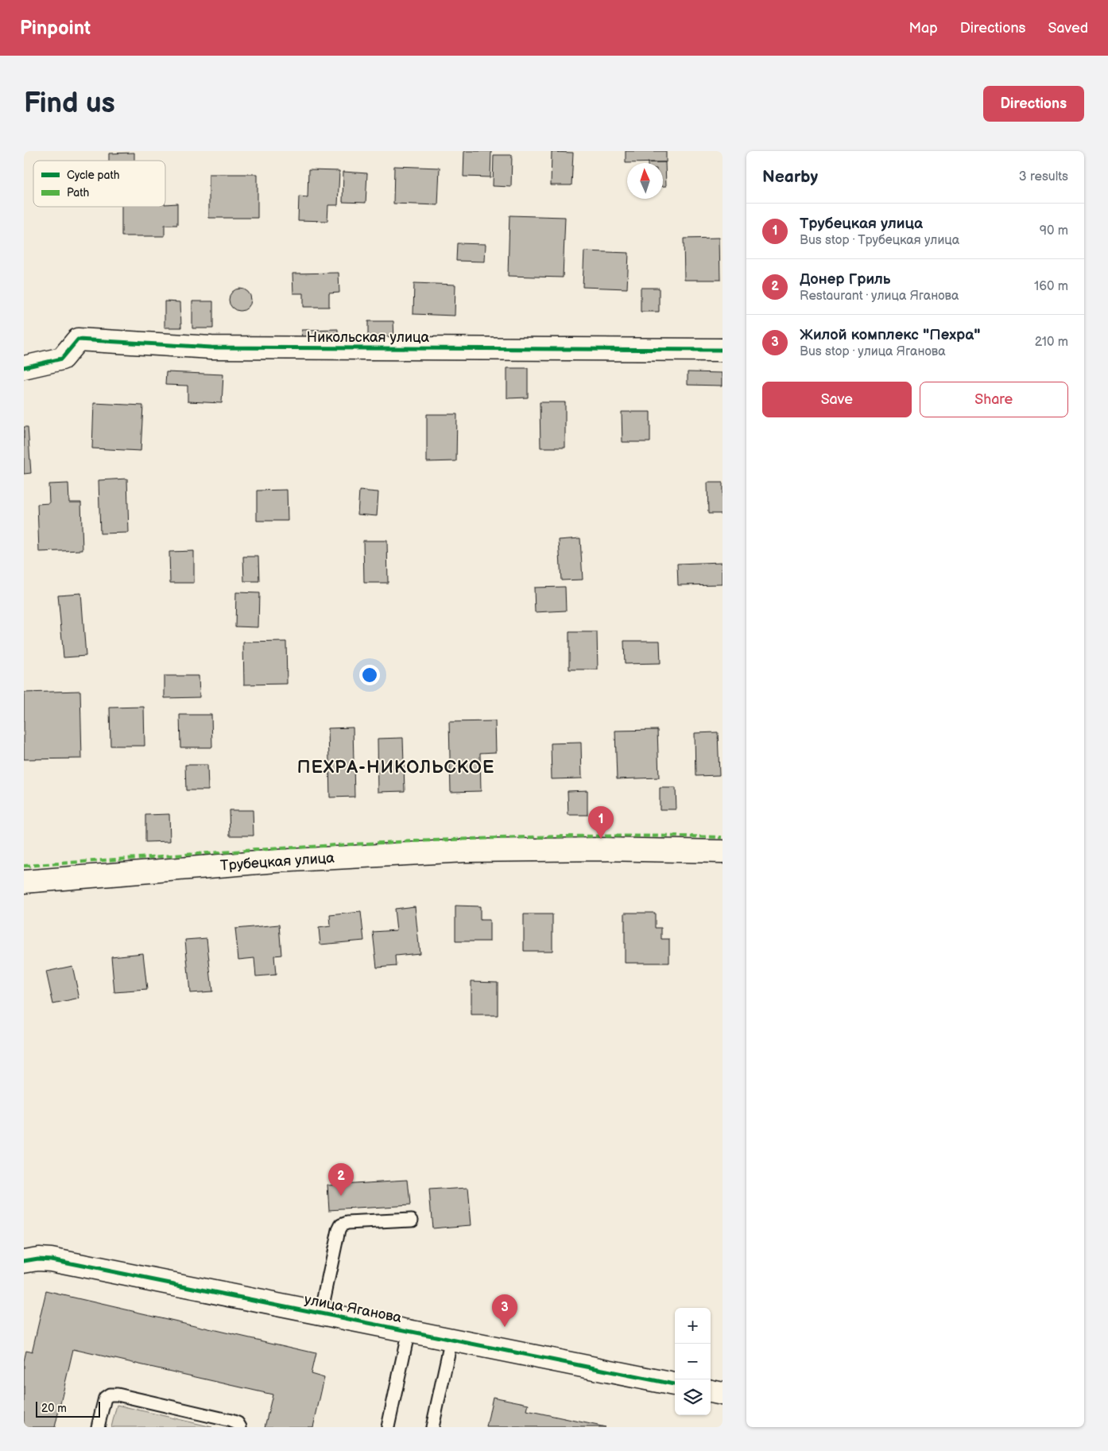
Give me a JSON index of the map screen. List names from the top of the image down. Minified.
{"streets":{"street":["Никольская улица","Трубецкая улица","улица Яганова"]},"districts":["ПЕХРА-НИКОЛЬСКОЕ"],"legend":["Cycle path","Path"],"scale_bar":"20 m","north":"top","page":{"header":"Pinpoint","nav":["Map","Directions","Saved"],"buttons":["Directions",["Save","Share"]],"title":"Find us","heading":["Nearby","3 results"],"list":[{"mark":"1","name":"Трубецкая улица","note":"Bus stop · Трубецкая улица","value":"90 m"},{"mark":"2","name":"Донер Гриль","note":"Restaurant · улица Яганова","value":"160 m"},{"mark":"3","name":"Жилой комплекс \"Пехра\"","note":"Bus stop · улица Яганова","value":"210 m"}],"pins":["1","2","3"],"map_buttons":["+","−"],"scale":"20 m"}}
